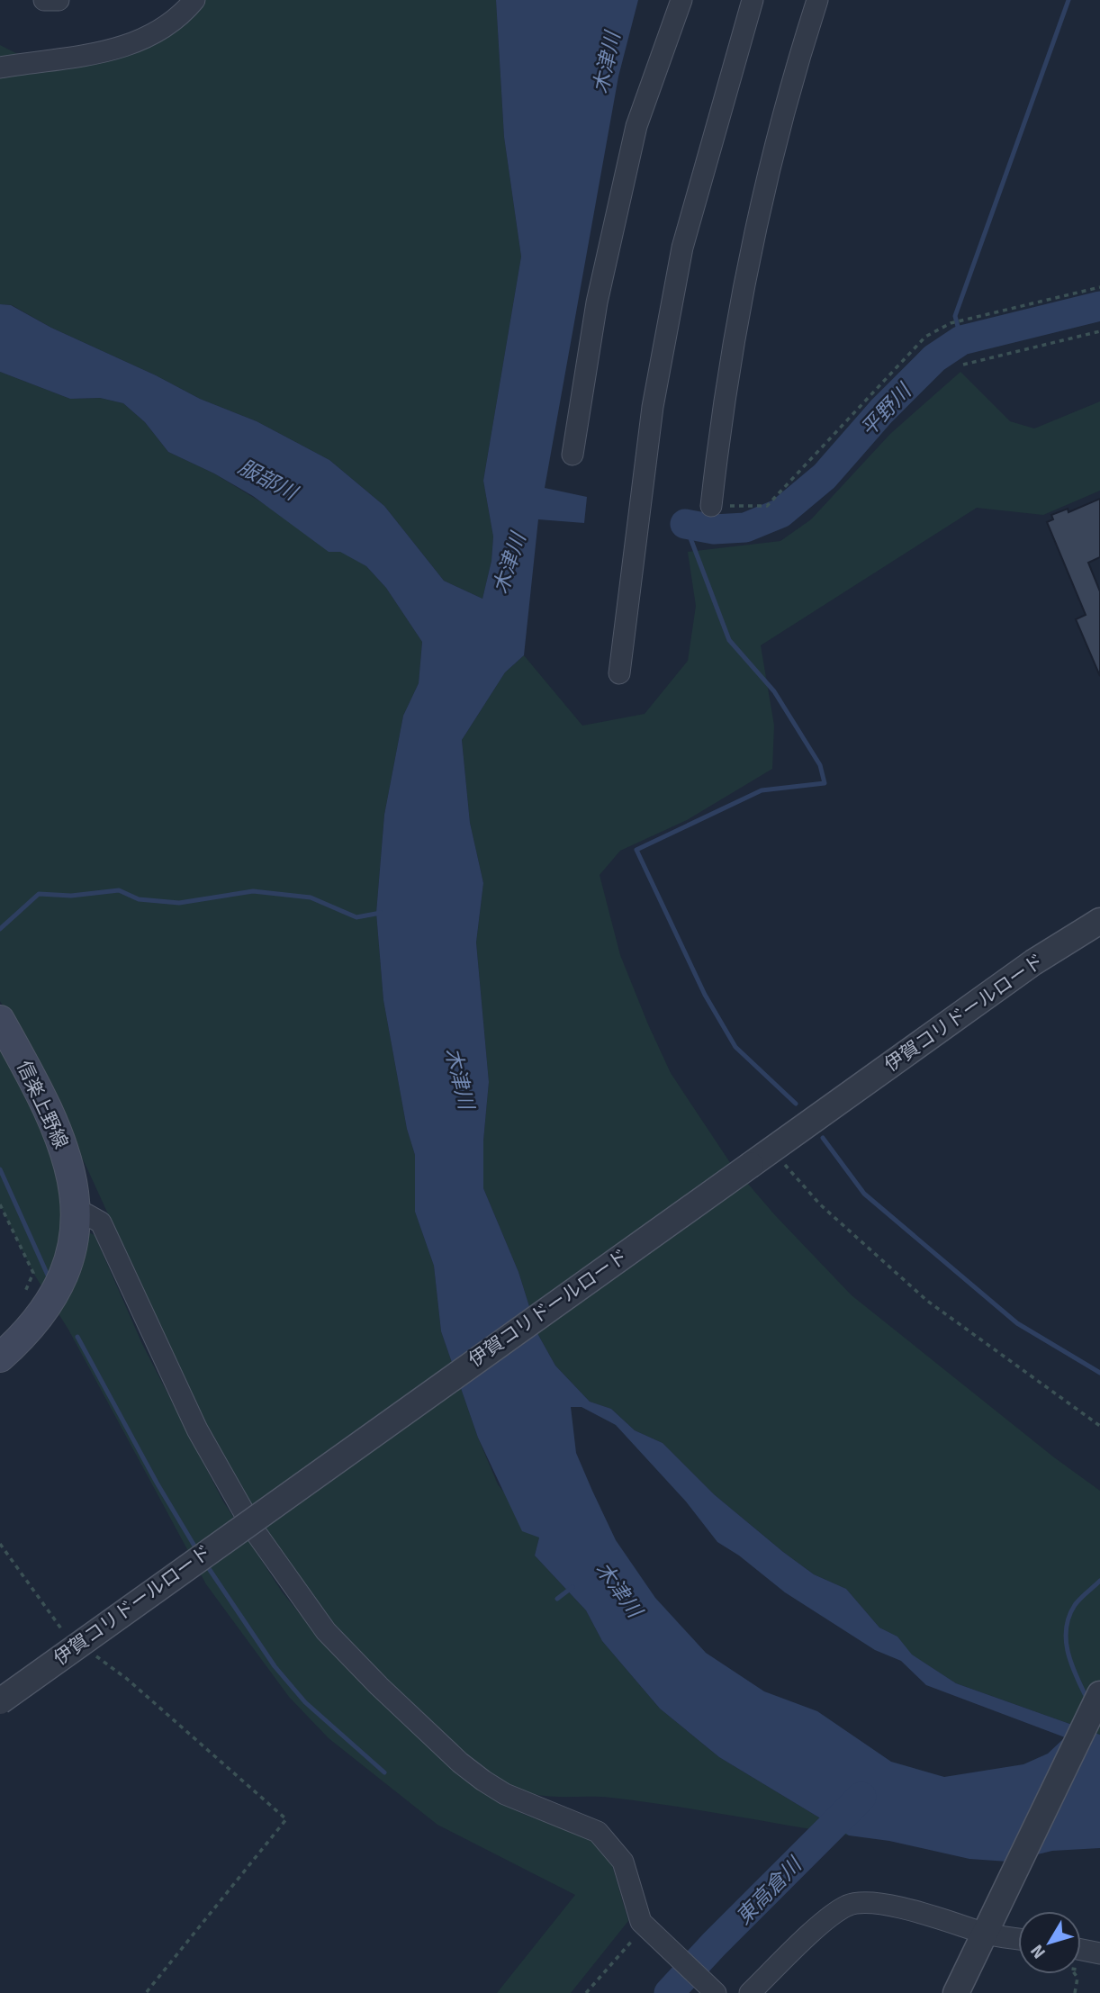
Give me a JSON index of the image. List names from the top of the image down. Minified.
{"streets":{"main road":["信楽上野線"],"street":["伊賀コリドールロード"]},"water":["木津川","平野川","服部川","東高倉川"],"north":"bottom left"}
